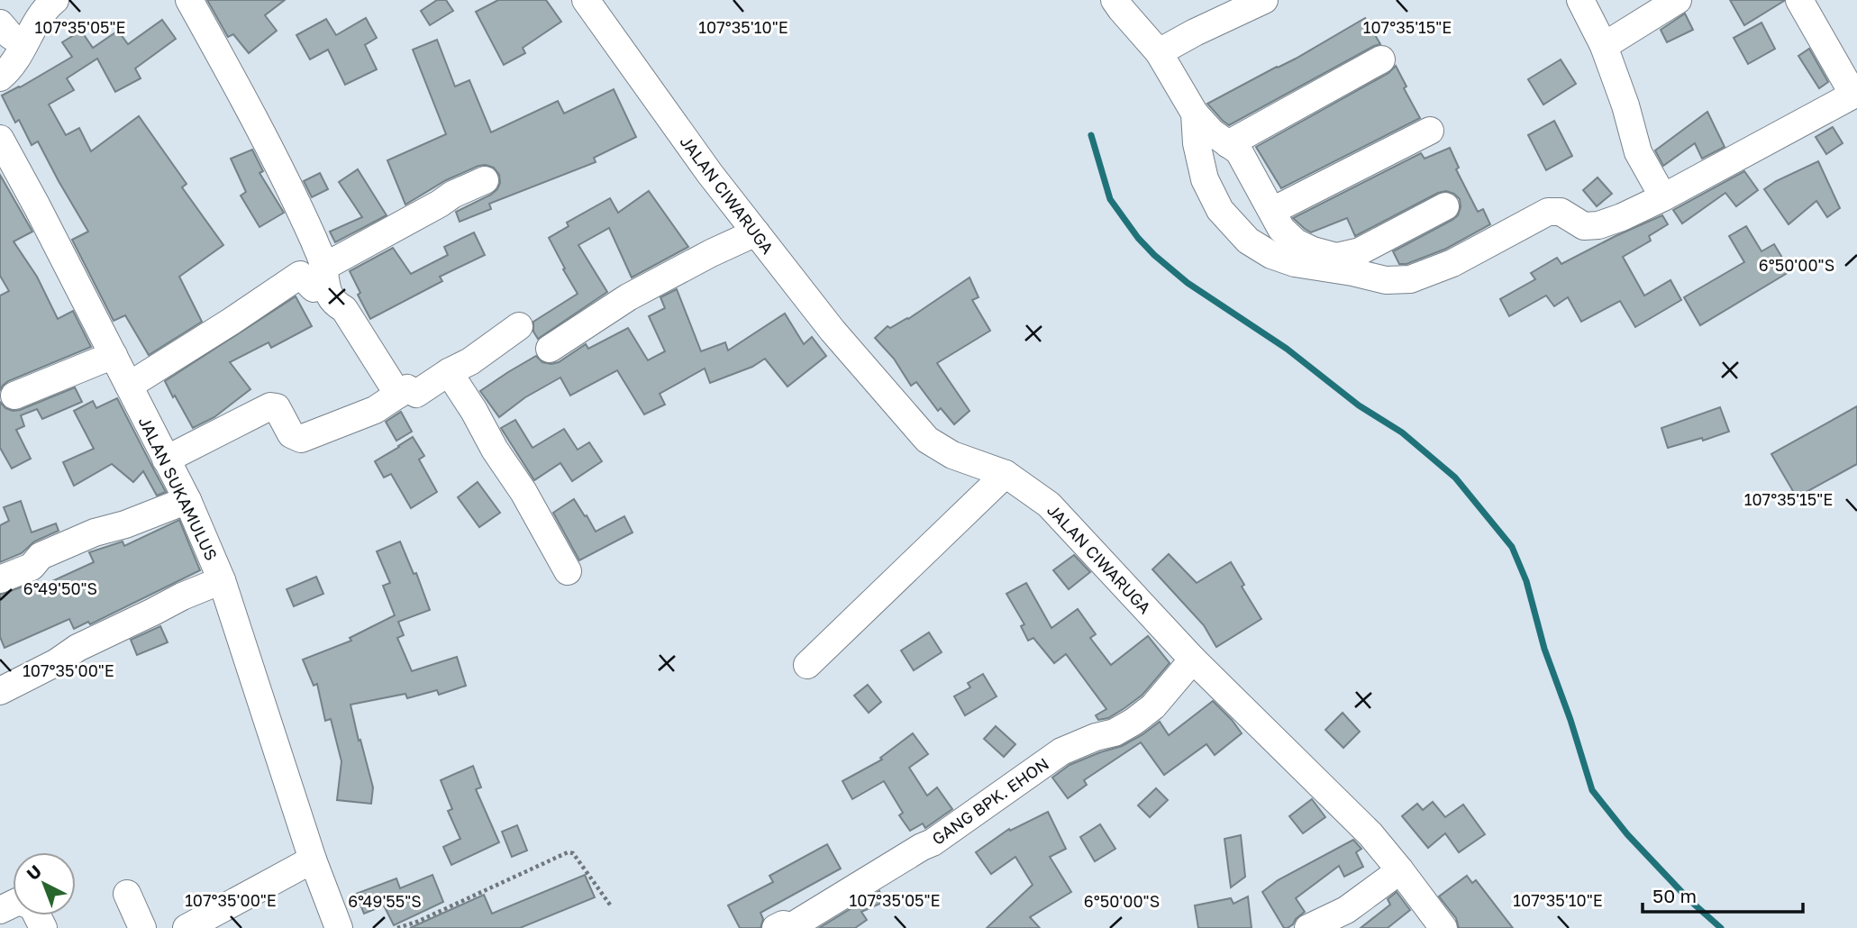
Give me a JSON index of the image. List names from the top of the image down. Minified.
{"streets":{"street":["JALAN CIWARUGA","JALAN SUKAMULUS","GANG BPK. EHON"]},"crossings":[["JALAN CIWARUGA","GANG BPK. EHON"]],"scale_bar":"50 m","north":"top left","coordinates":["107°35'10\"E","107°35'05\"E","107°35'15\"E","6°50'00\"S","6°49'50\"S","107°35'00\"E","6°49'55\"S"]}
